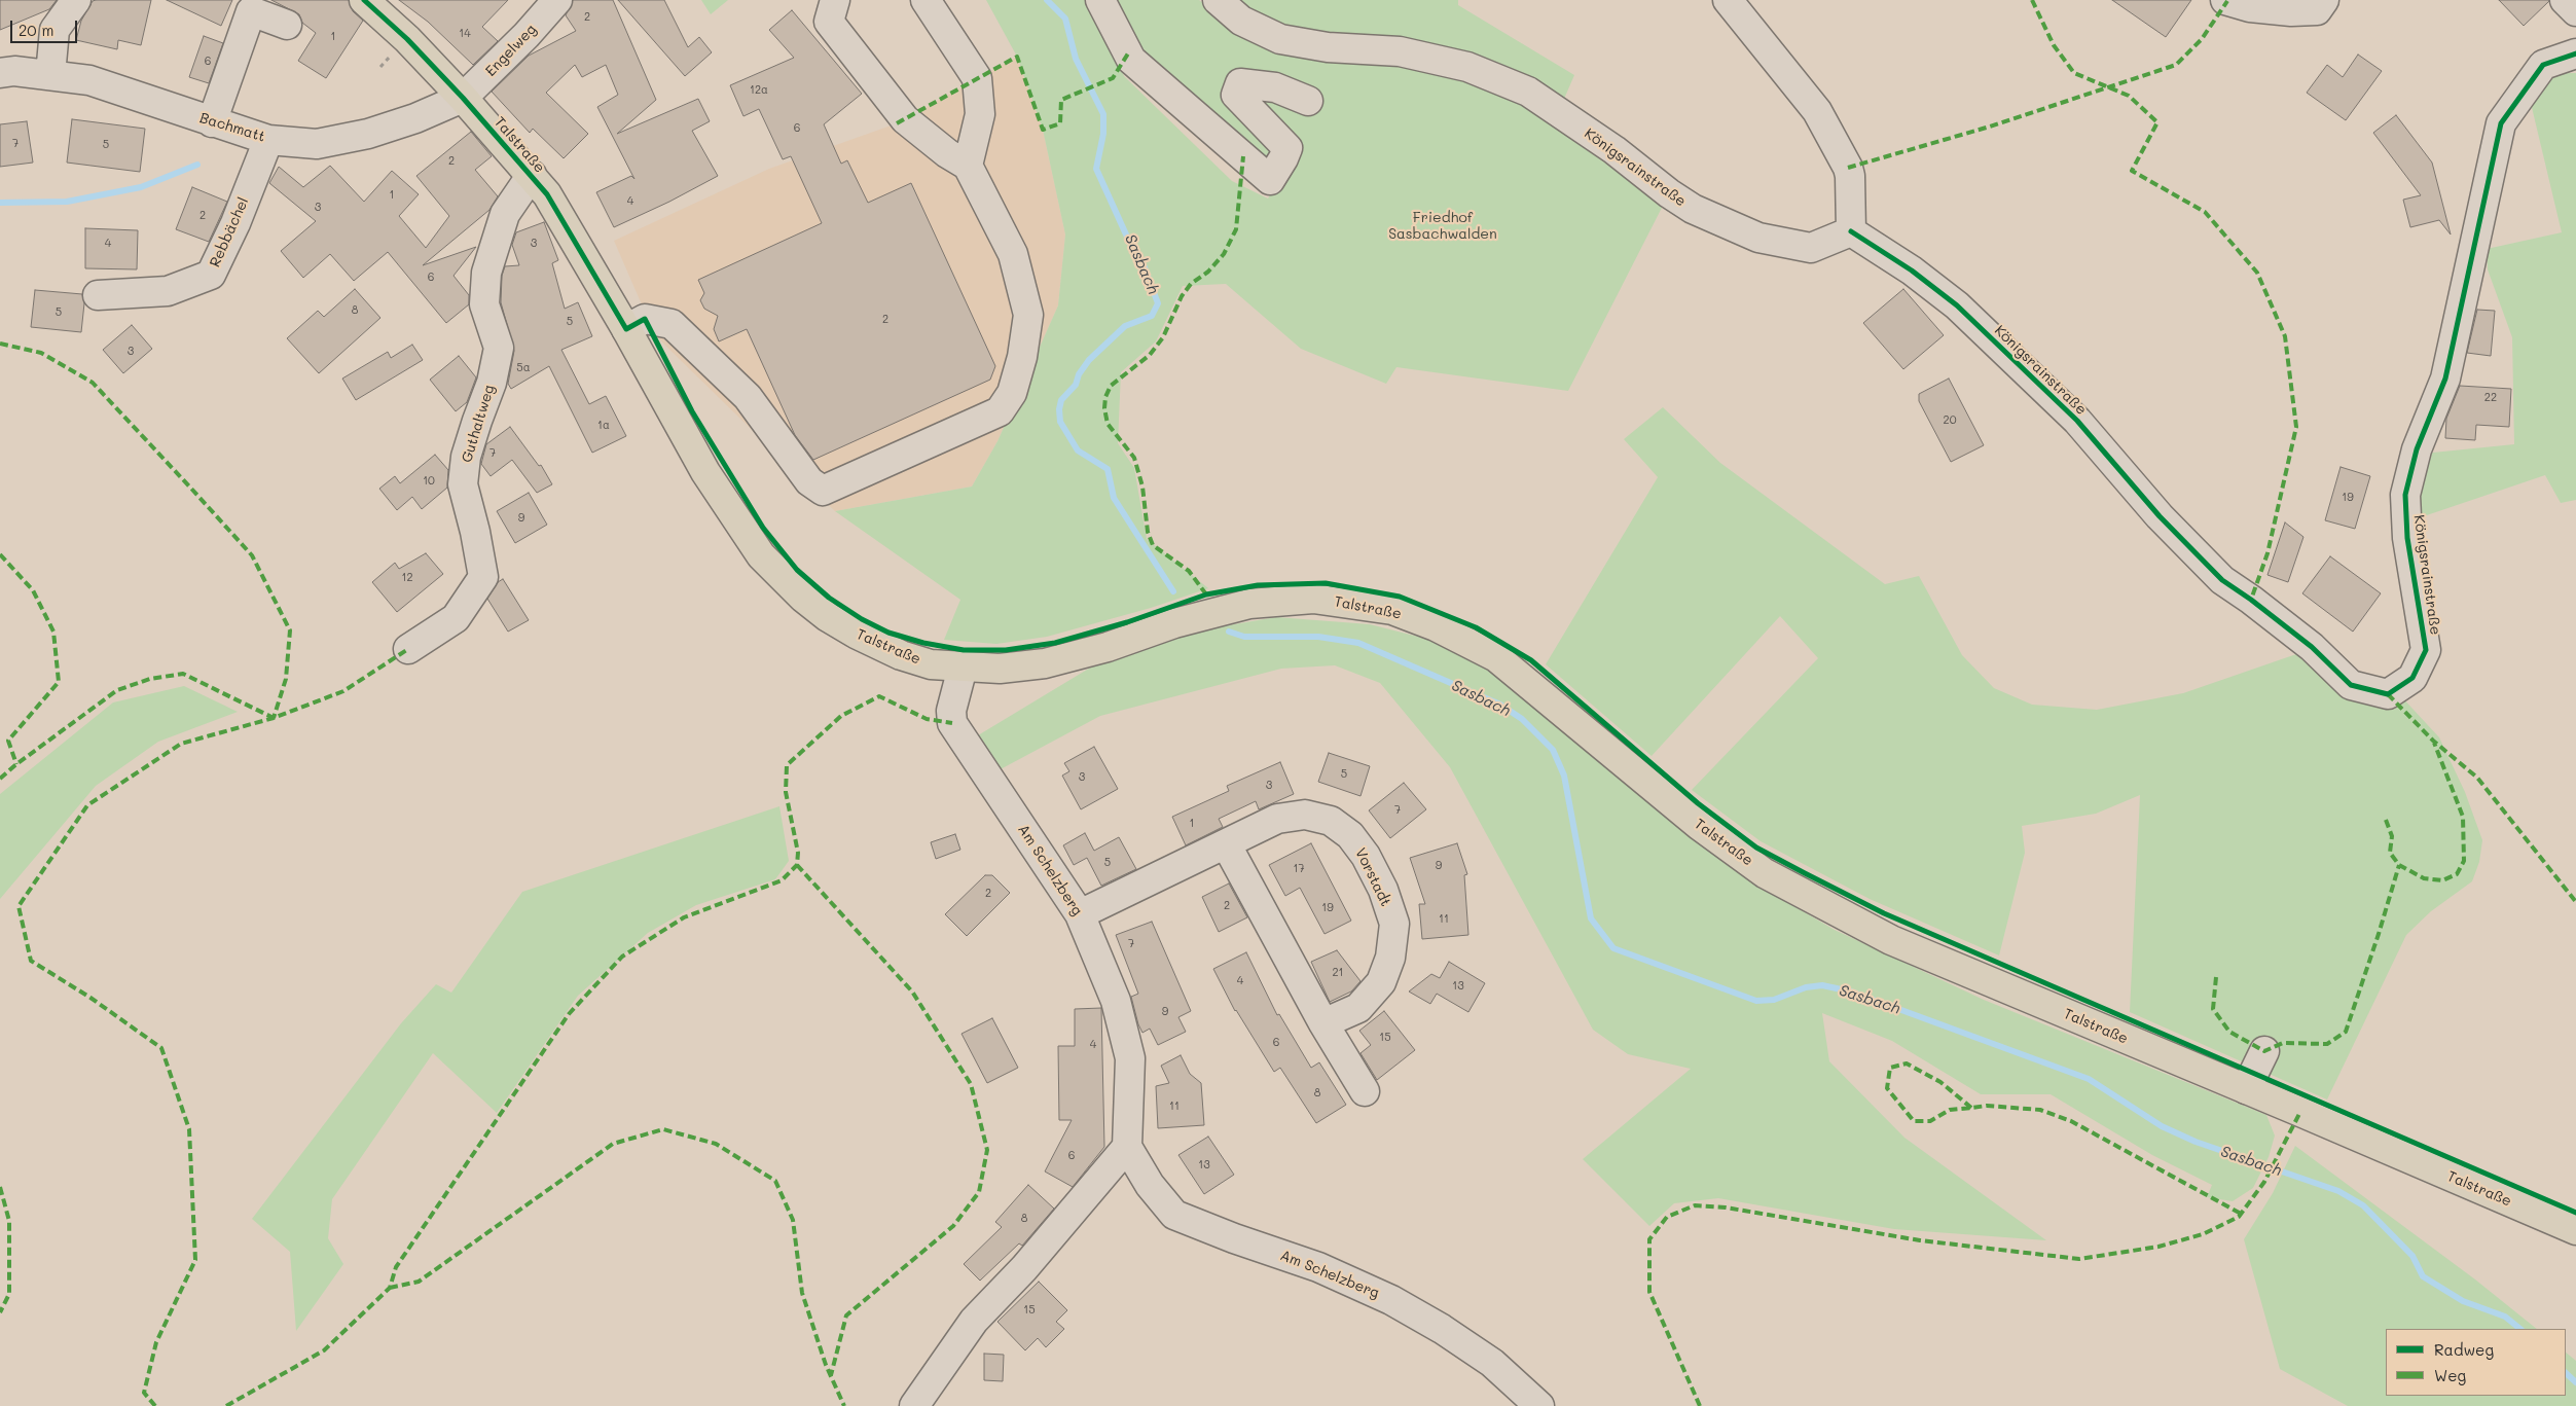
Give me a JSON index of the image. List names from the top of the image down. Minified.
{"streets":{"main road":["Talstraße"],"street":["Engelweg","Bachmatt","Königsrainstraße","Rebbächel","Guthaltweg","Am Schelzberg","Vorstadt"]},"crossings":[["Engelweg","Bachmatt"],["Engelweg","Talstraße"],["Bachmatt","Talstraße"],["Bachmatt","Rebbächel"],["Talstraße","Guthaltweg"],["Talstraße","Am Schelzberg"],["Am Schelzberg","Vorstadt"]],"water":["Sasbach"],"parks":["Friedhof Sasbachwalden"],"house_numbers":["2","14","1","6","12a","6","7","5","2","1","4","3","2","4","3","6","8","5","2","5","3","5a","22","20","1a","7","10","19","9","12","5","3","3","7","1","5","9","17","2","2","19","11","7","21","4","13","9","15","6","4","8","11","6","13","8","15"],"legend":["Radweg","Weg"],"scale_bar":"20 m"}
